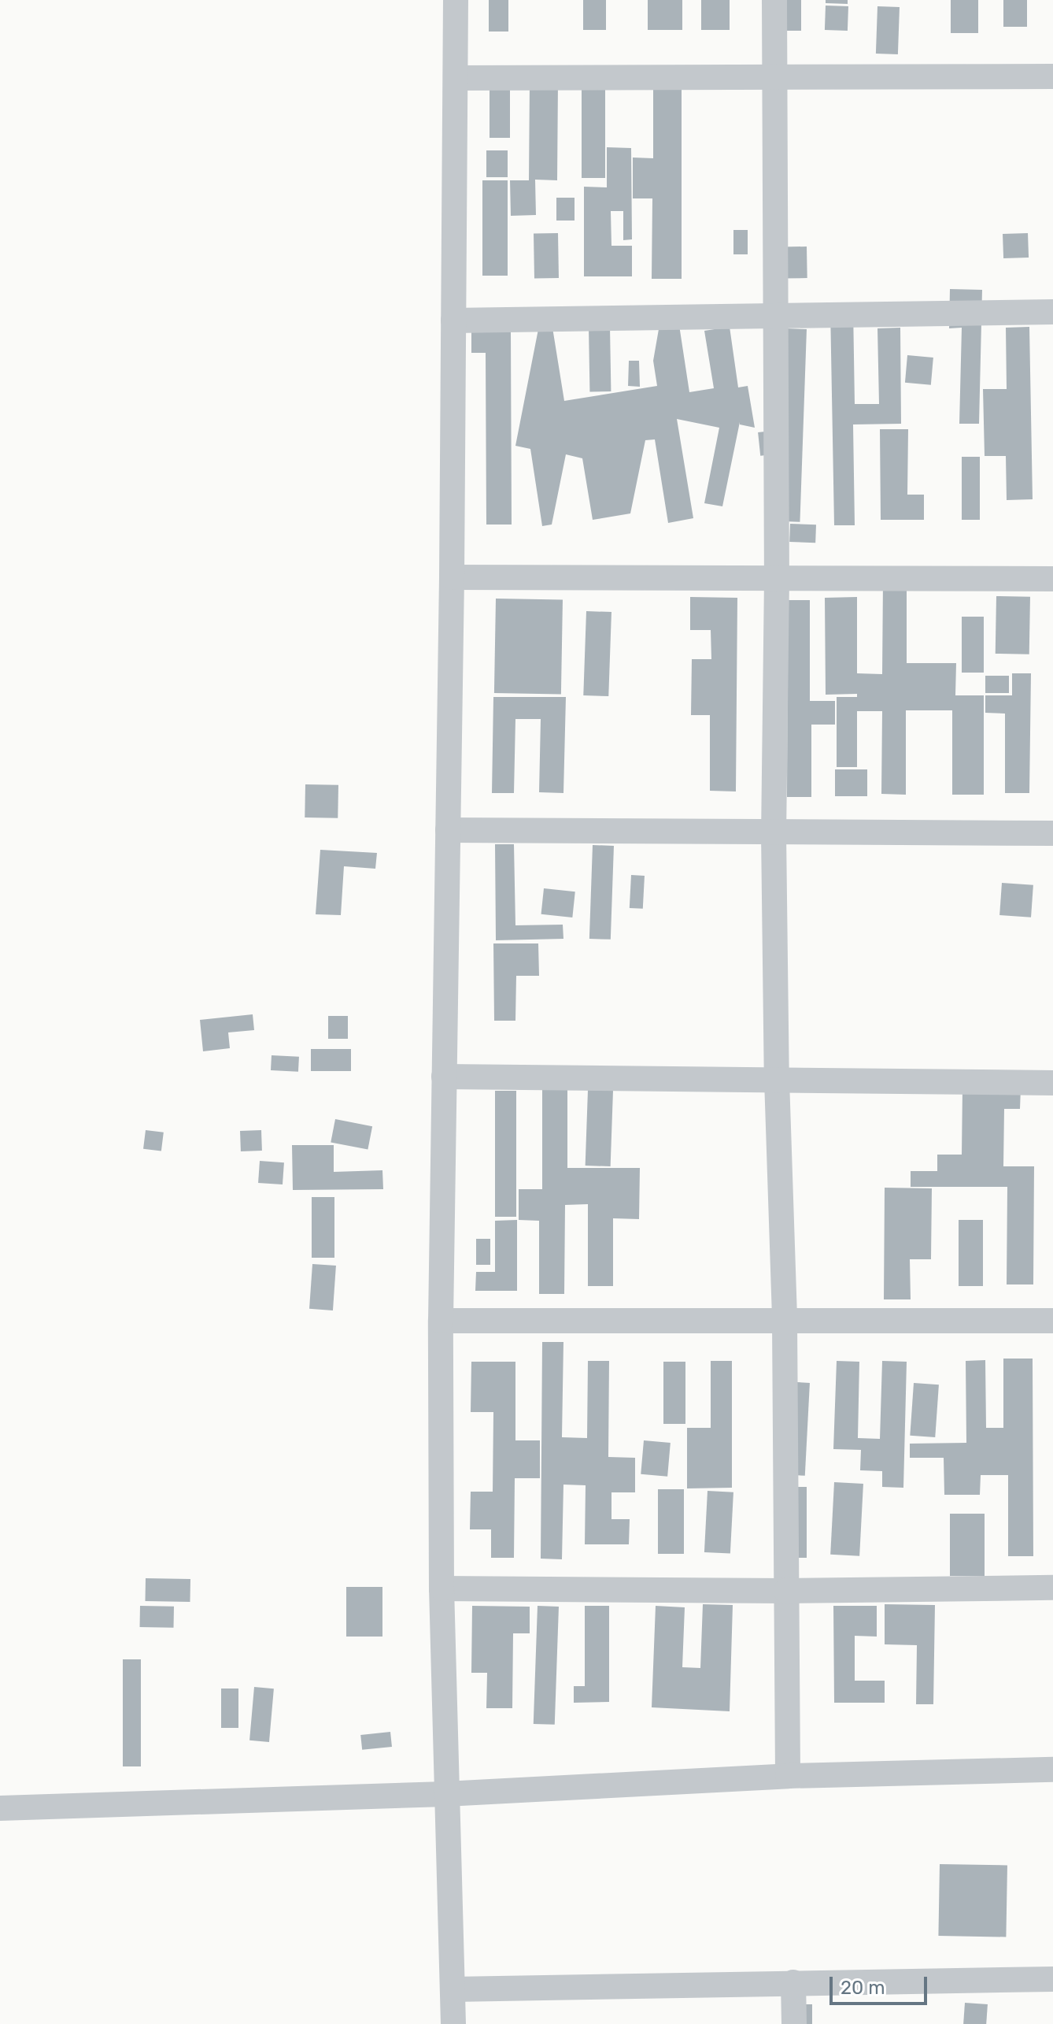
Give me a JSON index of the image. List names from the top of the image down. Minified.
{"scale_bar":"20 m"}
